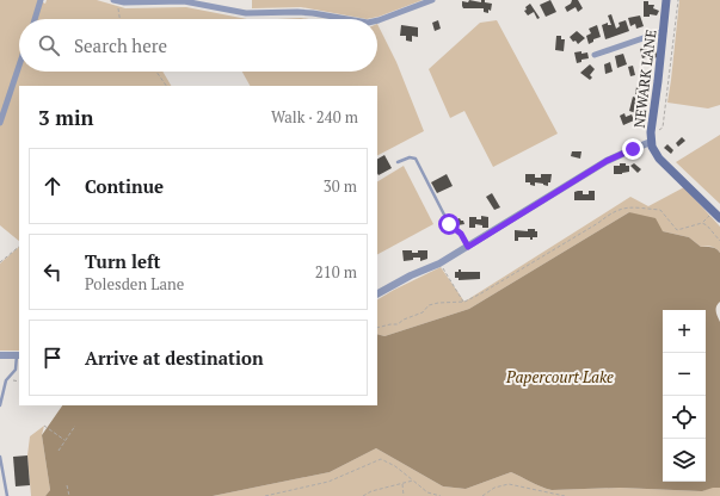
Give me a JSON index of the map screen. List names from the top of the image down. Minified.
{"streets":{"main road":["NEWARK LANE"]},"water":["Papercourt Lake"],"page":{"search":"Search here","heading":["3 min","Walk · 240 m"],"list":[["Continue","30 m"],["Turn left","Polesden Lane","210 m"],"Arrive at destination"],"map_buttons":["+","−"]}}
